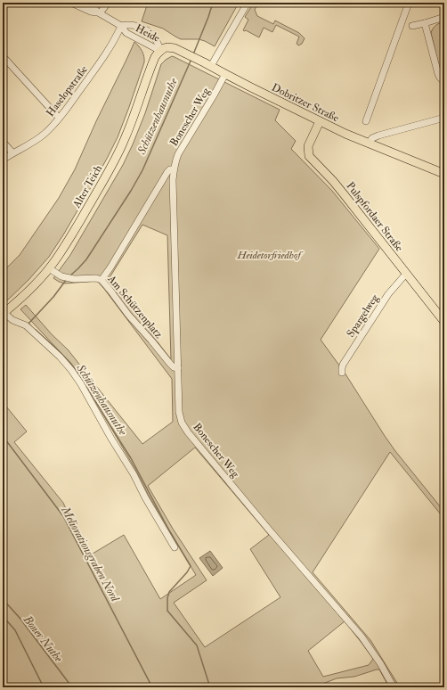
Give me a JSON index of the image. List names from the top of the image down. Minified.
{"streets":{"main road":["Dobritzer Straße","Alter Teich","Pulspfordaer Straße"],"street":["Heide","Haselopstraße","Bonescher Weg","Am Schützenplatz","Spargelweg"]},"crossings":[["Heide","Haselopstraße"],["Heide","Dobritzer Straße"],["Heide","Alter Teich"],["Dobritzer Straße","Bonescher Weg"],["Dobritzer Straße","Alter Teich"],["Dobritzer Straße","Pulspfordaer Straße"],["Bonescher Weg","Am Schützenplatz"],["Alter Teich","Am Schützenplatz"],["Pulspfordaer Straße","Spargelweg"]],"water":["Schützenhausnuthe","Meliorationsgraben Nord","Boner Nuthe"],"parks":["Heidetorfriedhof"]}
